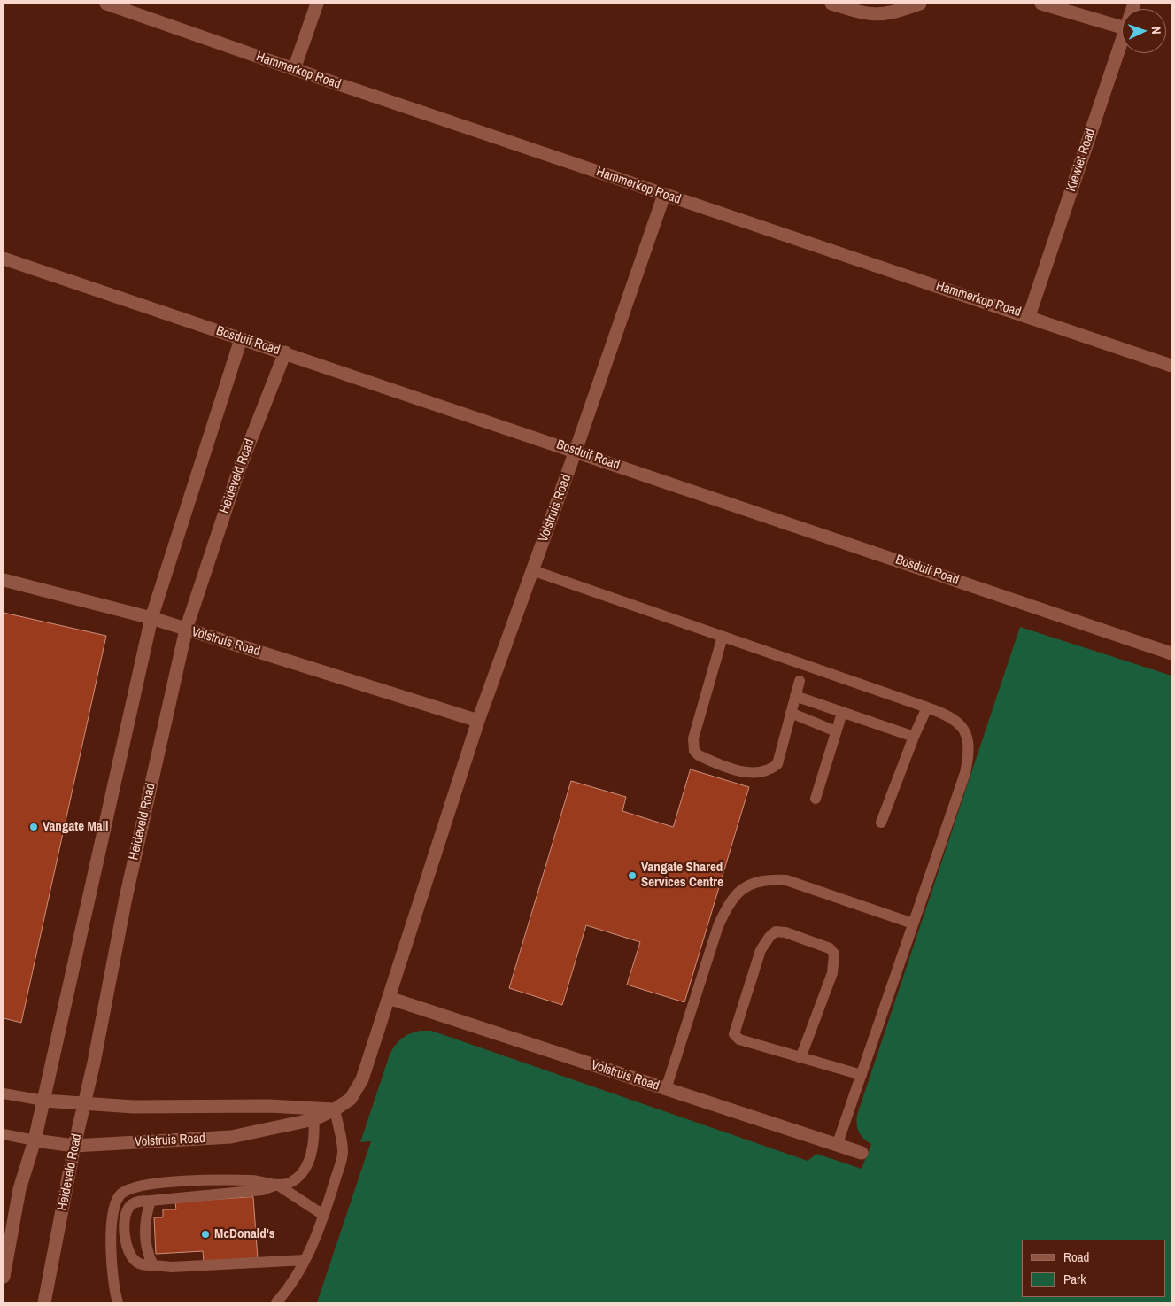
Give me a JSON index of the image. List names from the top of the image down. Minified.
{"streets":{"street":["Hammerkop Road","Kiewiet Road","Bosduif Road","Heideveld Road","Volstruis Road"]},"crossings":[["Hammerkop Road","Kiewiet Road"],["Hammerkop Road","Volstruis Road"],["Bosduif Road","Heideveld Road"],["Bosduif Road","Volstruis Road"],["Heideveld Road","Volstruis Road"]],"places":["Vangate Mall","Vangate Shared Services Centre","McDonald's"],"legend":["Road","Park"],"north":"right"}
